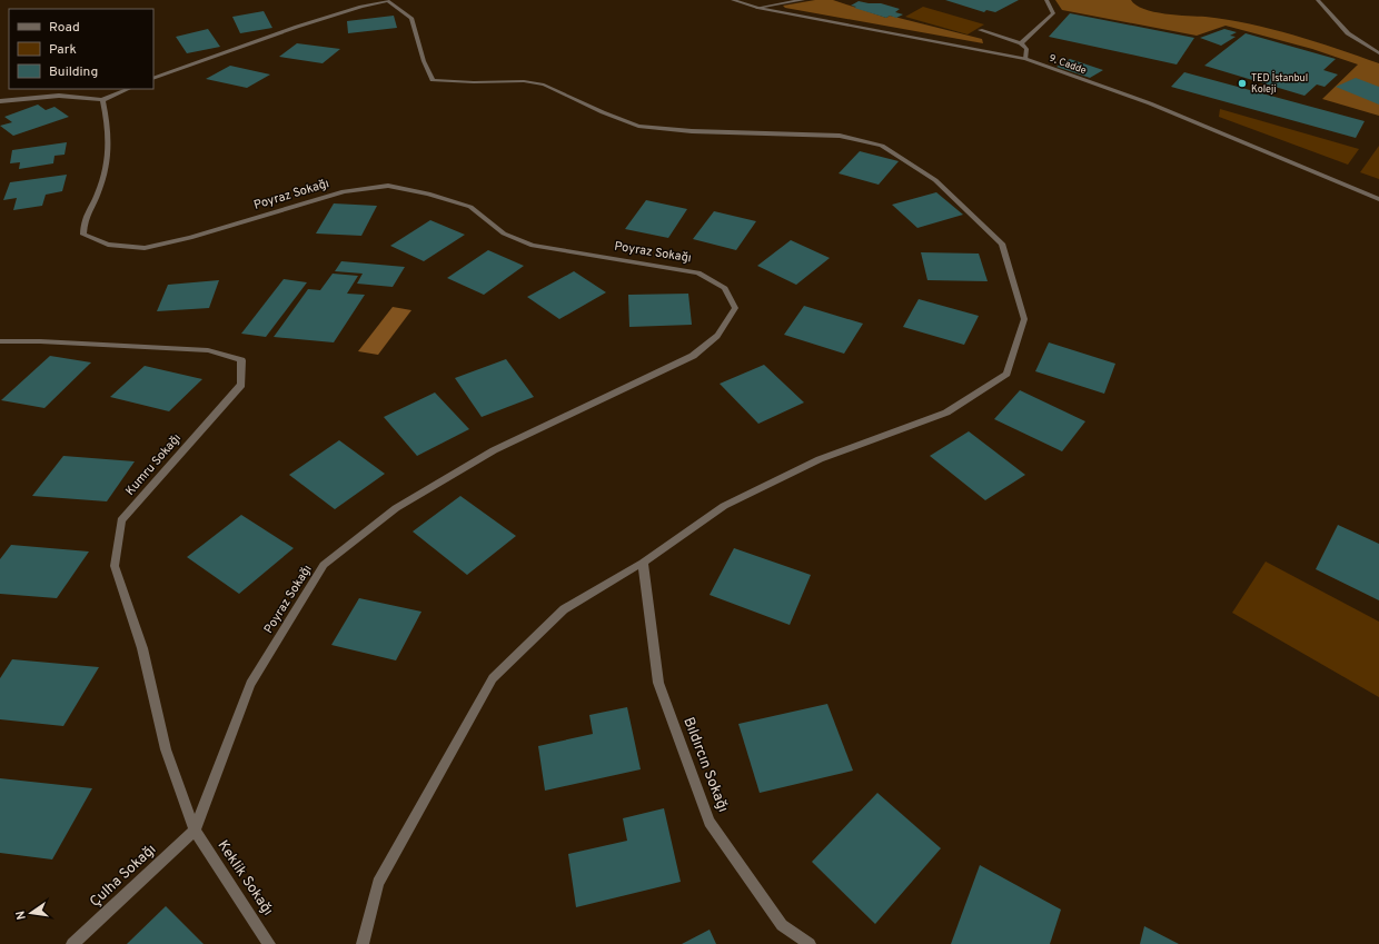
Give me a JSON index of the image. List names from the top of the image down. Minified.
{"streets":{"street":["9. Cadde","Poyraz Sokağı","Kumru Sokağı","Bıldırcın Sokağı","Çulha Sokağı","Keklik Sokağı"]},"crossings":[["Poyraz Sokağı","Kumru Sokağı"],["Poyraz Sokağı","Çulha Sokağı"],["Poyraz Sokağı","Keklik Sokağı"],["Kumru Sokağı","Çulha Sokağı"],["Kumru Sokağı","Keklik Sokağı"],["Çulha Sokağı","Keklik Sokağı"]],"places":["TED İstanbul Koleji"],"legend":["Road","Park","Building"],"north":"left"}
